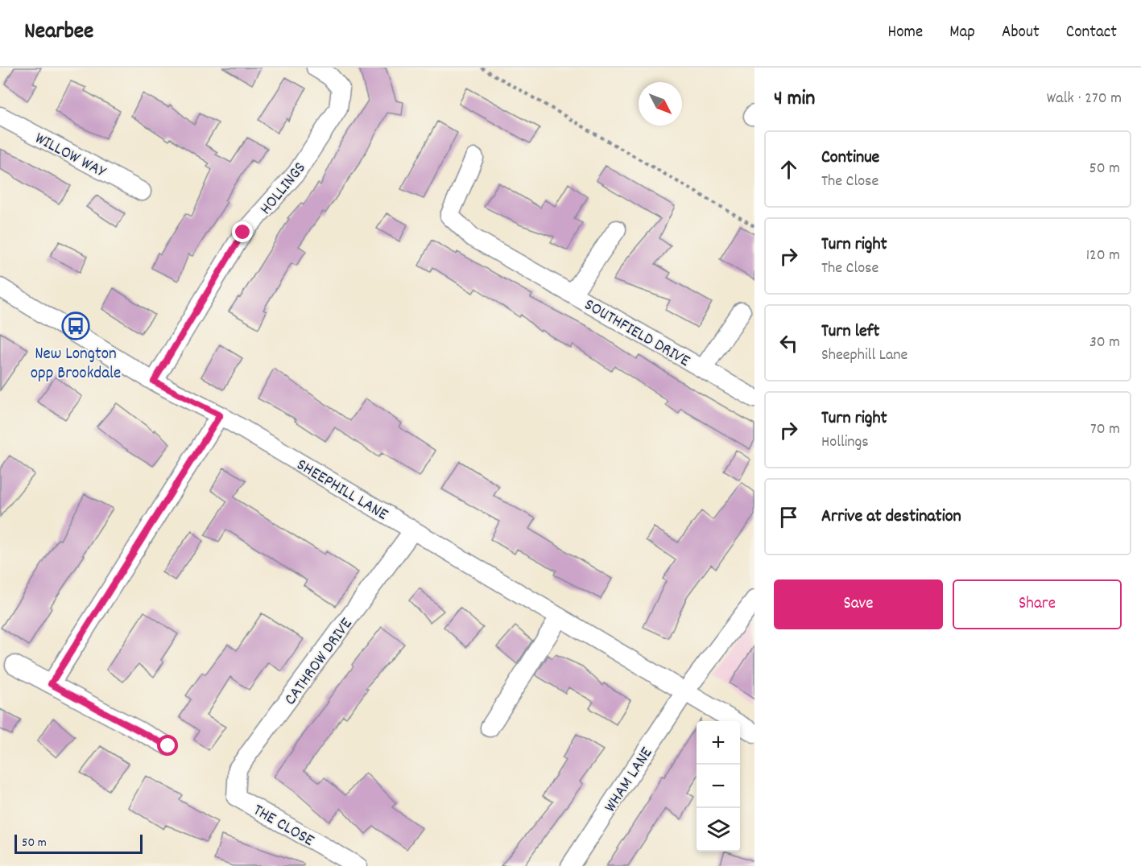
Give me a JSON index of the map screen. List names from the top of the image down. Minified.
{"streets":{"street":["WILLOW WAY","HOLLINGS","SOUTHFIELD DRIVE","SHEEPHILL LANE","CATHROW DRIVE","WHAM LANE","THE CLOSE"]},"crossings":[["HOLLINGS","SHEEPHILL LANE"],["SHEEPHILL LANE","CATHROW DRIVE"],["SHEEPHILL LANE","WHAM LANE"],["CATHROW DRIVE","THE CLOSE"]],"places":{"bus stop":["New Longton opp Brookdale"]},"scale_bar":"50 m","north":"bottom right","page":{"header":"Nearbee","nav":["Home","Map","About","Contact"],"heading":["4 min","Walk · 270 m"],"list":[["Continue","The Close","50 m"],["Turn right","The Close","120 m"],["Turn left","Sheephill Lane","30 m"],["Turn right","Hollings","70 m"],"Arrive at destination"],"buttons":["Save","Share"],"map_buttons":["+","−"],"scale":"50 m"}}
